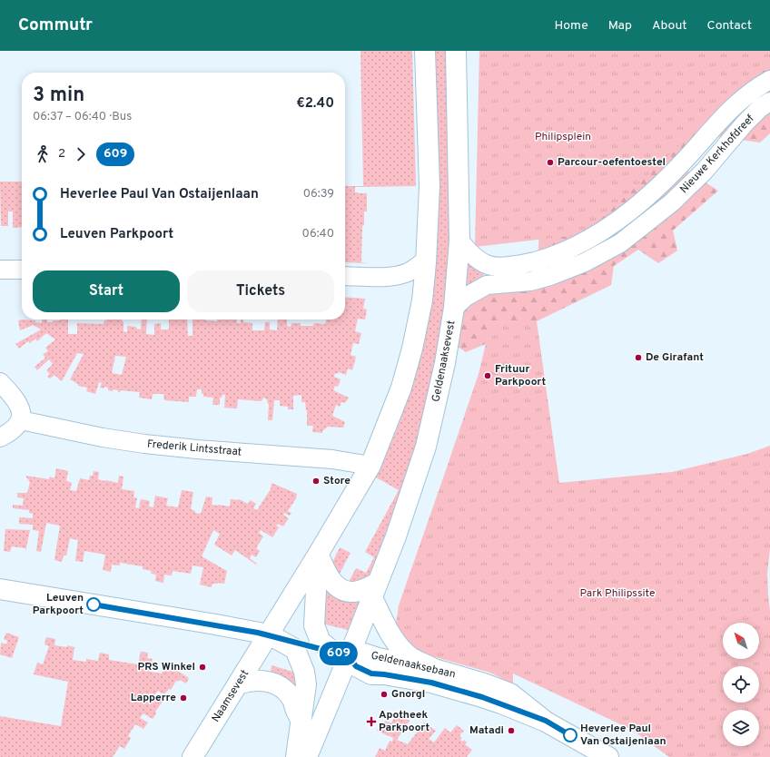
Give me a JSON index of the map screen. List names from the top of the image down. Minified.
{"streets":{"main road":["Geldenaaksevest","Geldenaaksebaan","Naamsevest"],"street":["Nieuwe Kerkhofdreef","Frederik Lintsstraat"]},"crossings":[["Nieuwe Kerkhofdreef","Geldenaaksevest"],["Geldenaaksevest","Geldenaaksebaan"]],"parks":["Philipsplein","Park Philipssite"],"places":{"other":["Parcour-oefentoestel","De Girafant","Frituur Parkpoort","Store","Leuven Parkpoort","PRS Winkel","Gnorgl","Lapperre","Matadi","Heverlee Paul Van Ostaijenlaan"],"health":["Apotheek Parkpoort"]},"lines":["bus line 609"],"north":"top left","page":{"header":"Commutr","nav":["Home","Map","About","Contact"],"on_map":"609","heading":["3 min","06:37 – 06:40 · Bus","€2.40"],"legs":["2","609"],"list":[{"name":"Heverlee Paul Van Ostaijenlaan","value":"06:39"},{"name":"Leuven Parkpoort","value":"06:40"}],"buttons":["Start","Tickets"]}}
